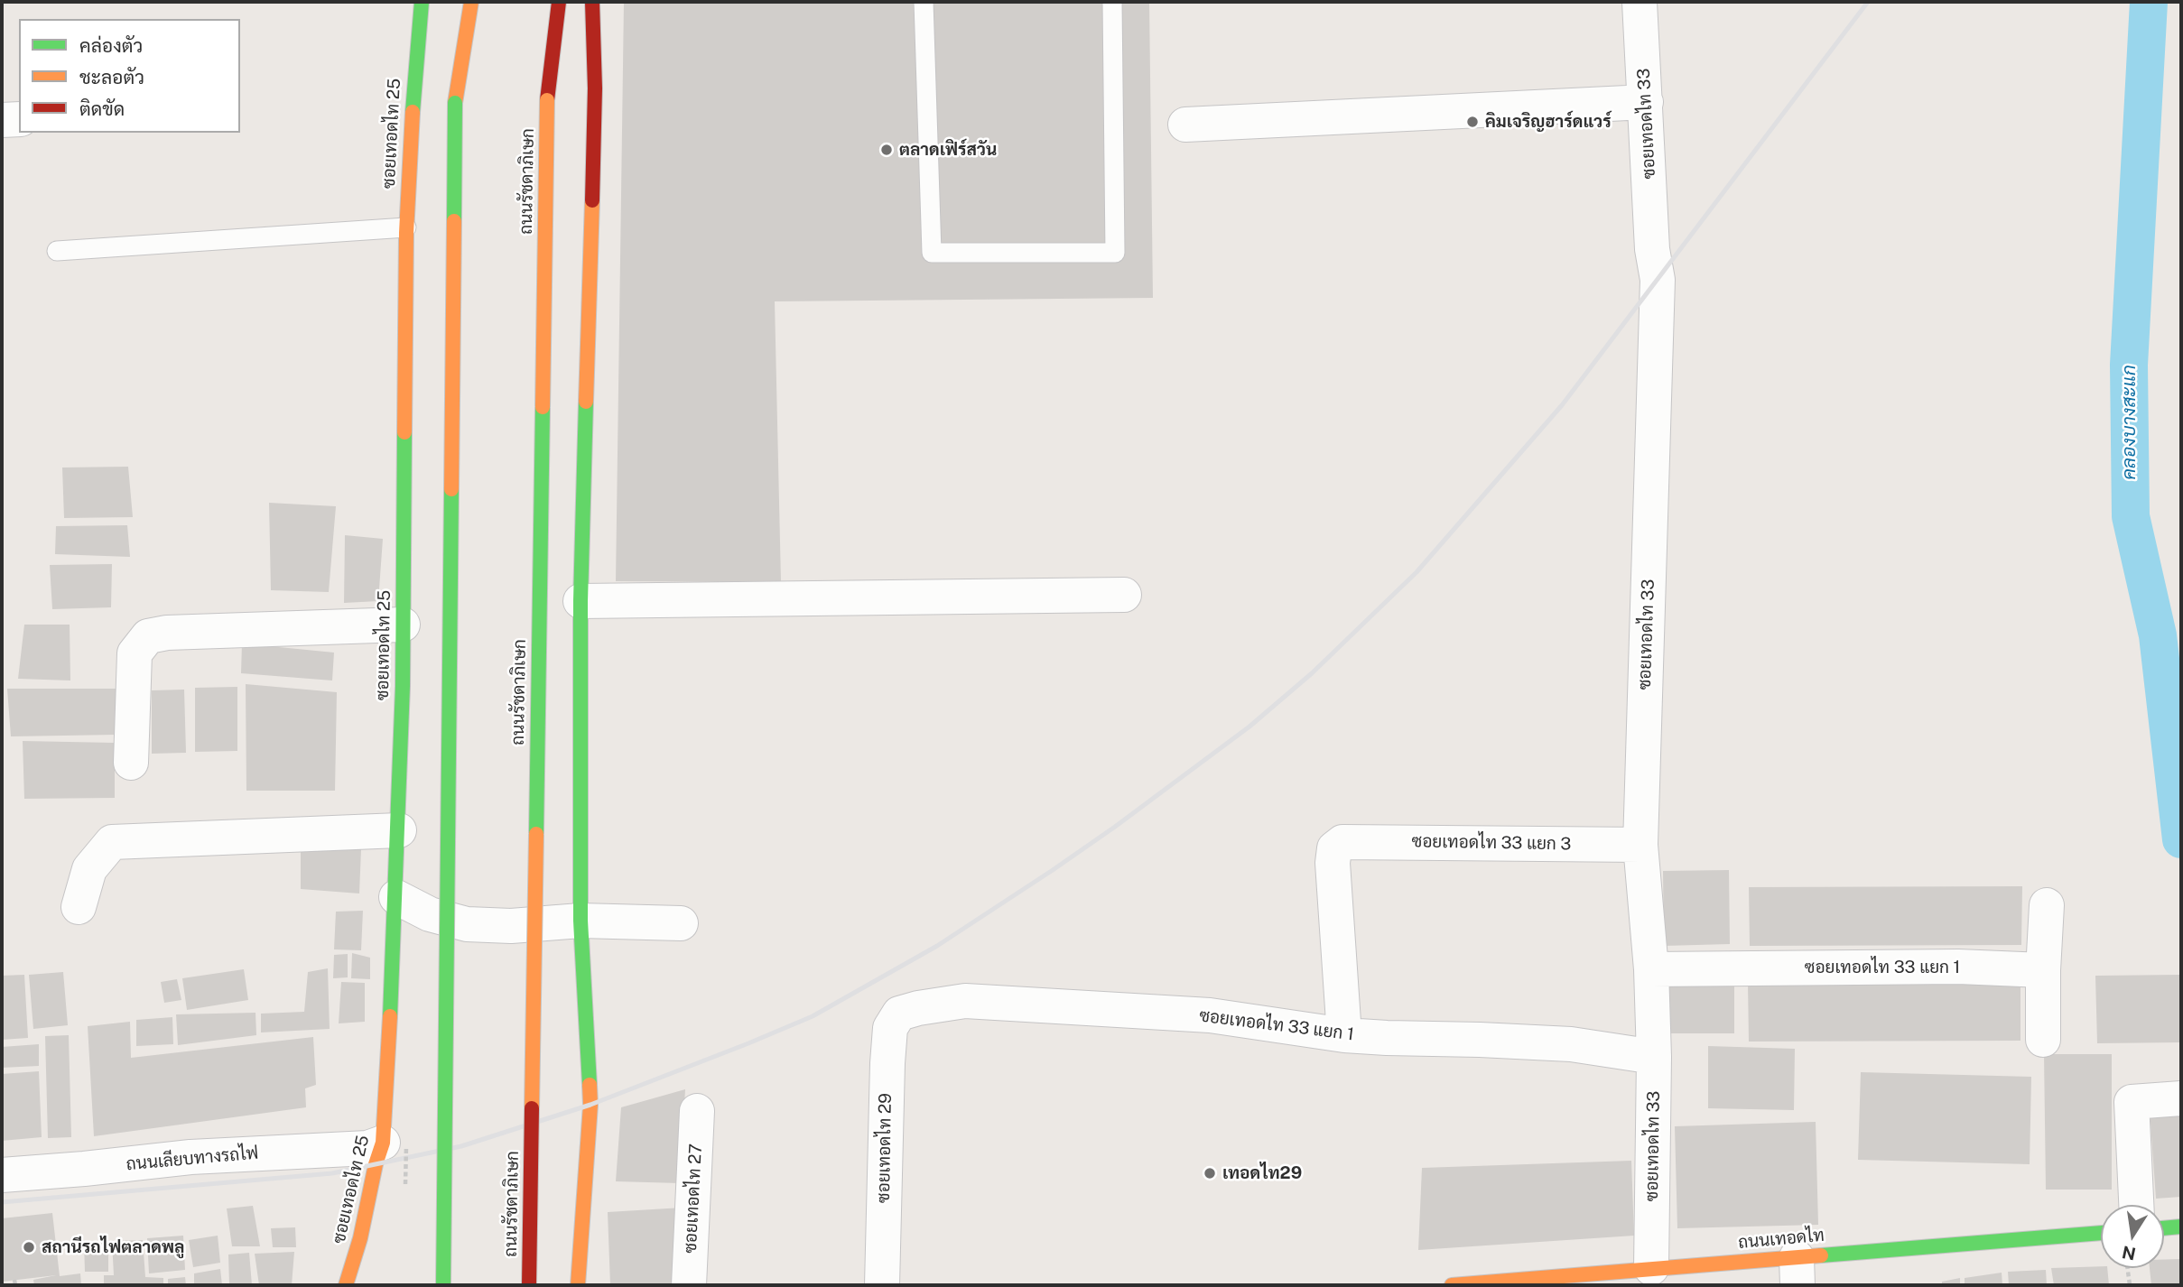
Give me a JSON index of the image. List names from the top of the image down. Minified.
{"streets":{"main road":["ซอยเทอดไท 25","ถนนรัชดาภิเษก","ถนนเทอดไท"],"street":["ซอยเทอดไท 33","ซอยเทอดไท 33 แยก 3","ซอยเทอดไท 33 แยก 1","ซอยเทอดไท 29","ถนนเลียบทางรถไฟ","ซอยเทอดไท 27"]},"crossings":[["ซอยเทอดไท 33","ซอยเทอดไท 33 แยก 3"],["ซอยเทอดไท 33","ซอยเทอดไท 33 แยก 1"],["ซอยเทอดไท 33","ถนนเทอดไท"],["ซอยเทอดไท 25","ถนนเลียบทางรถไฟ"],["ซอยเทอดไท 33 แยก 3","ซอยเทอดไท 33 แยก 1"],["ซอยเทอดไท 33 แยก 1","ซอยเทอดไท 29"]],"water":["คลองบางสะแก"],"places":["คิมเจริญฮาร์ดแวร์","ตลาดเฟิร์สวัน","เทอดไท29","สถานีรถไฟตลาดพลู"],"legend":["คล่องตัว","ชะลอตัว","ติดขัด"],"north":"bottom"}
